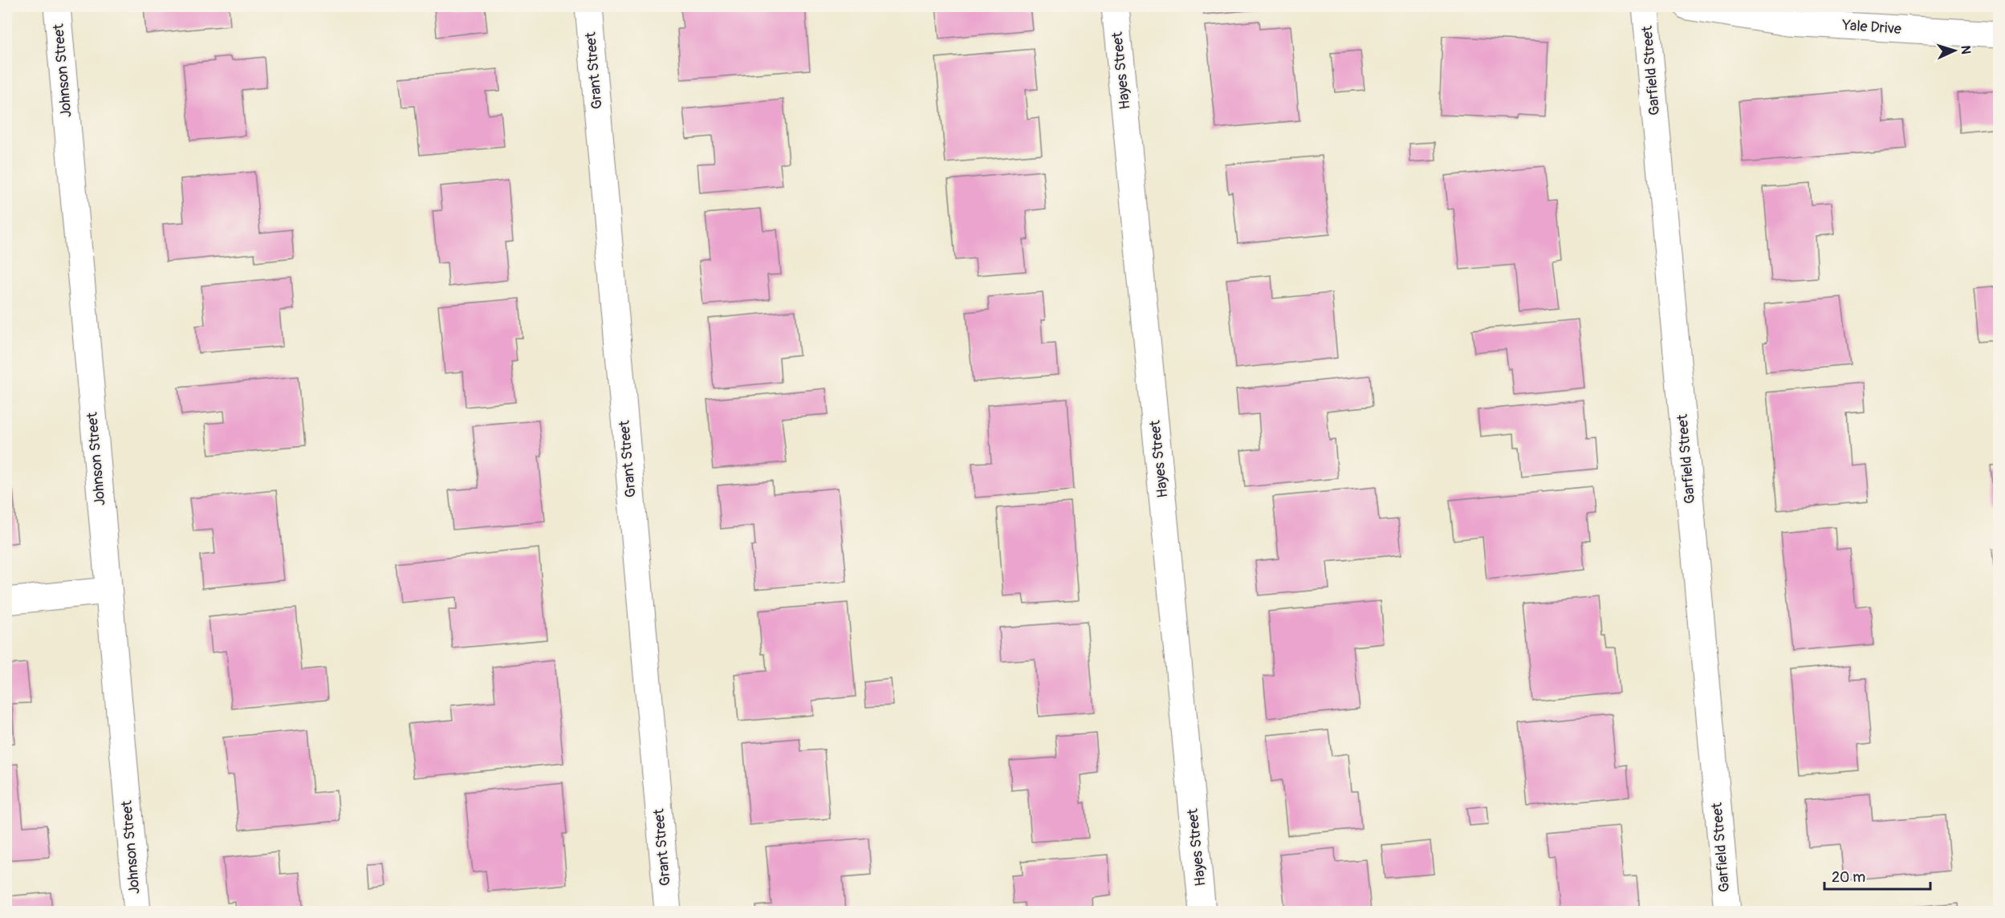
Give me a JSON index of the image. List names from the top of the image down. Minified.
{"streets":{"street":["Yale Drive","Johnson Street","Grant Street","Hayes Street","Garfield Street"]},"scale_bar":"20 m","north":"right"}
